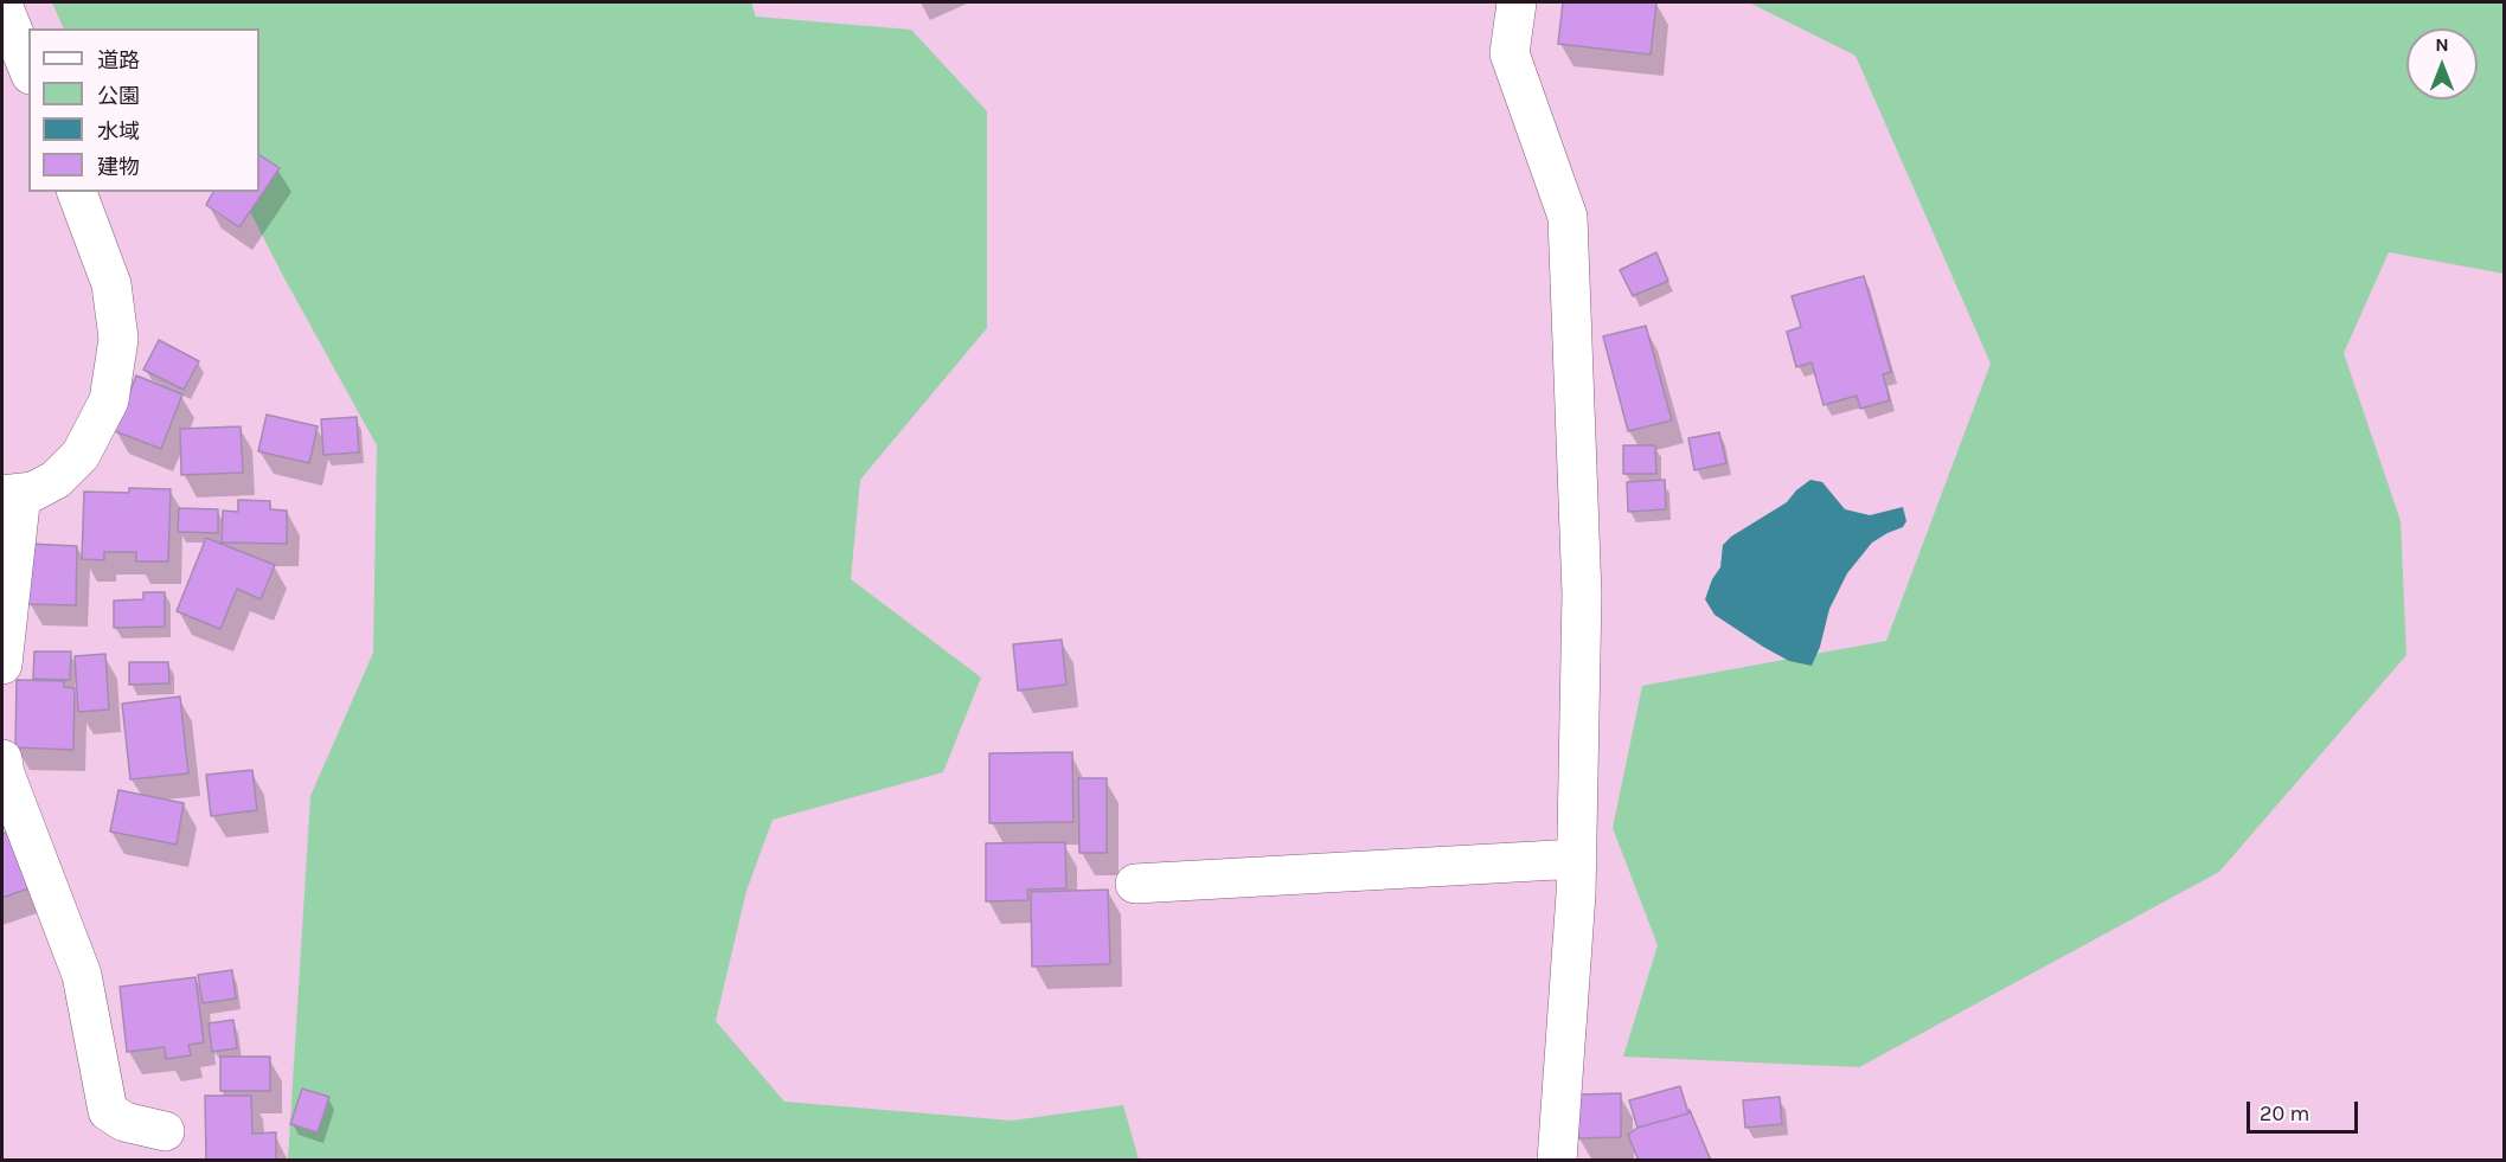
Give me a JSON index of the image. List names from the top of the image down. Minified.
{"legend":["道路","公園","水域","建物"],"scale_bar":"20 m","north":"top"}
